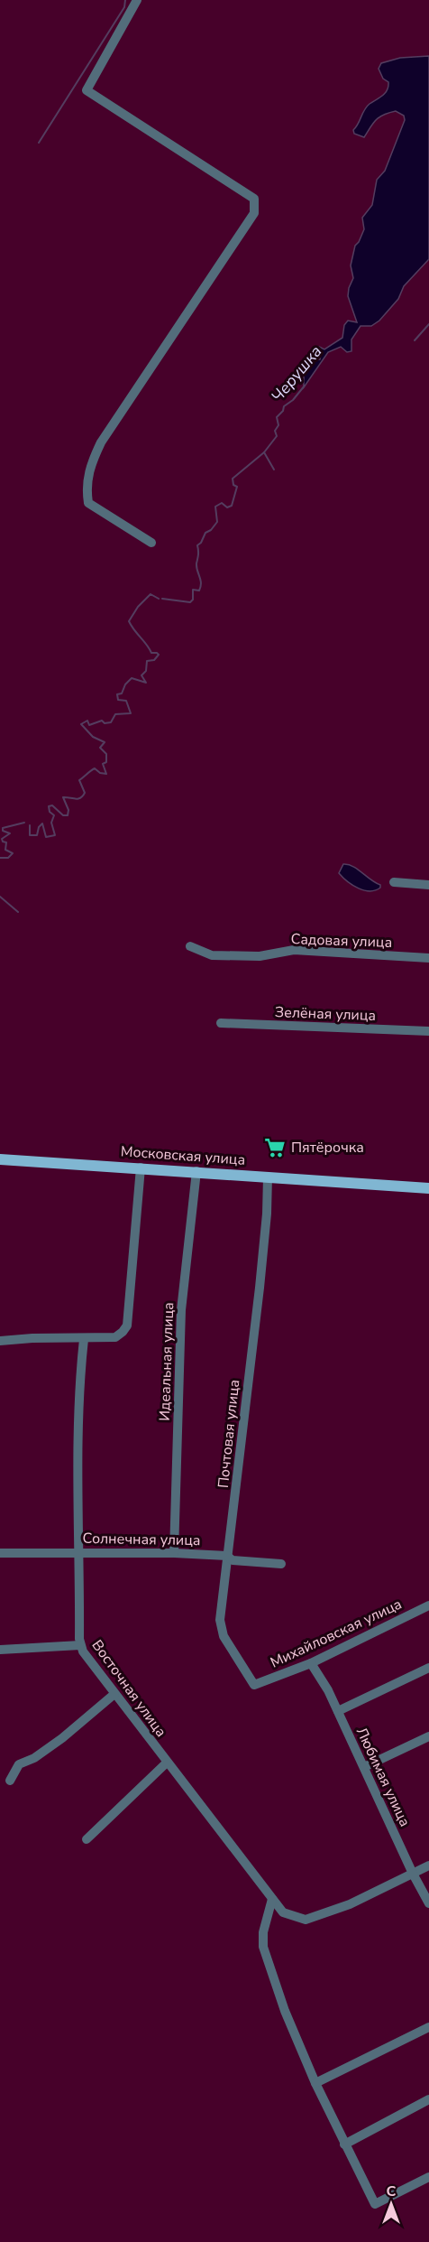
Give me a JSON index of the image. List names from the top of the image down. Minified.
{"streets":{"main road":["Московская улица"],"street":["Садовая улица","Зелёная улица","Идеальная улица","Почтовая улица","Солнечная улица","Михайловская улица","Восточная улица","Любимая улица"]},"crossings":[["Московская улица","Идеальная улица"],["Московская улица","Почтовая улица"],["Идеальная улица","Солнечная улица"],["Почтовая улица","Солнечная улица"],["Почтовая улица","Михайловская улица"],["Солнечная улица","Восточная улица"],["Михайловская улица","Любимая улица"],["Восточная улица","Любимая улица"]],"water":["Черушка"],"places":{"supermarket":["Пятёрочка"]},"north":"top"}
